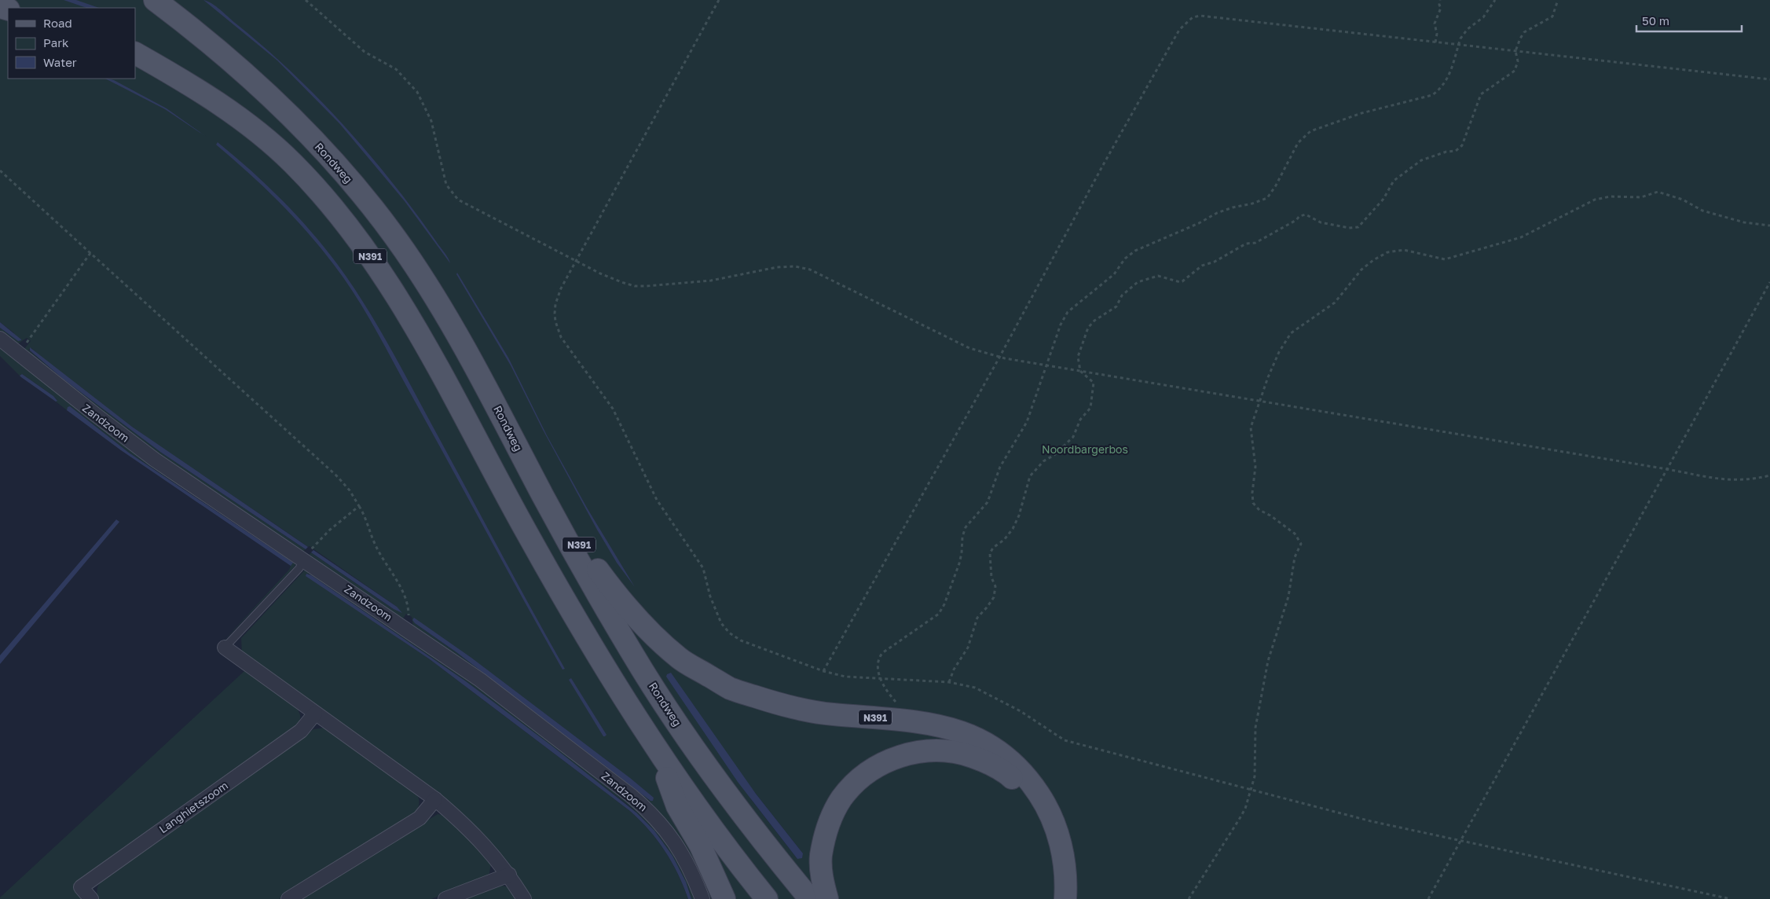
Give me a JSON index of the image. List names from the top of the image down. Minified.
{"streets":{"main road":["Rondweg","N391"],"street":["Zandzoom","Langhietszoom"]},"crossings":[["Rondweg","N391"]],"parks":["Noordbargerbos"],"legend":["Road","Park","Water"],"scale_bar":"50 m"}
